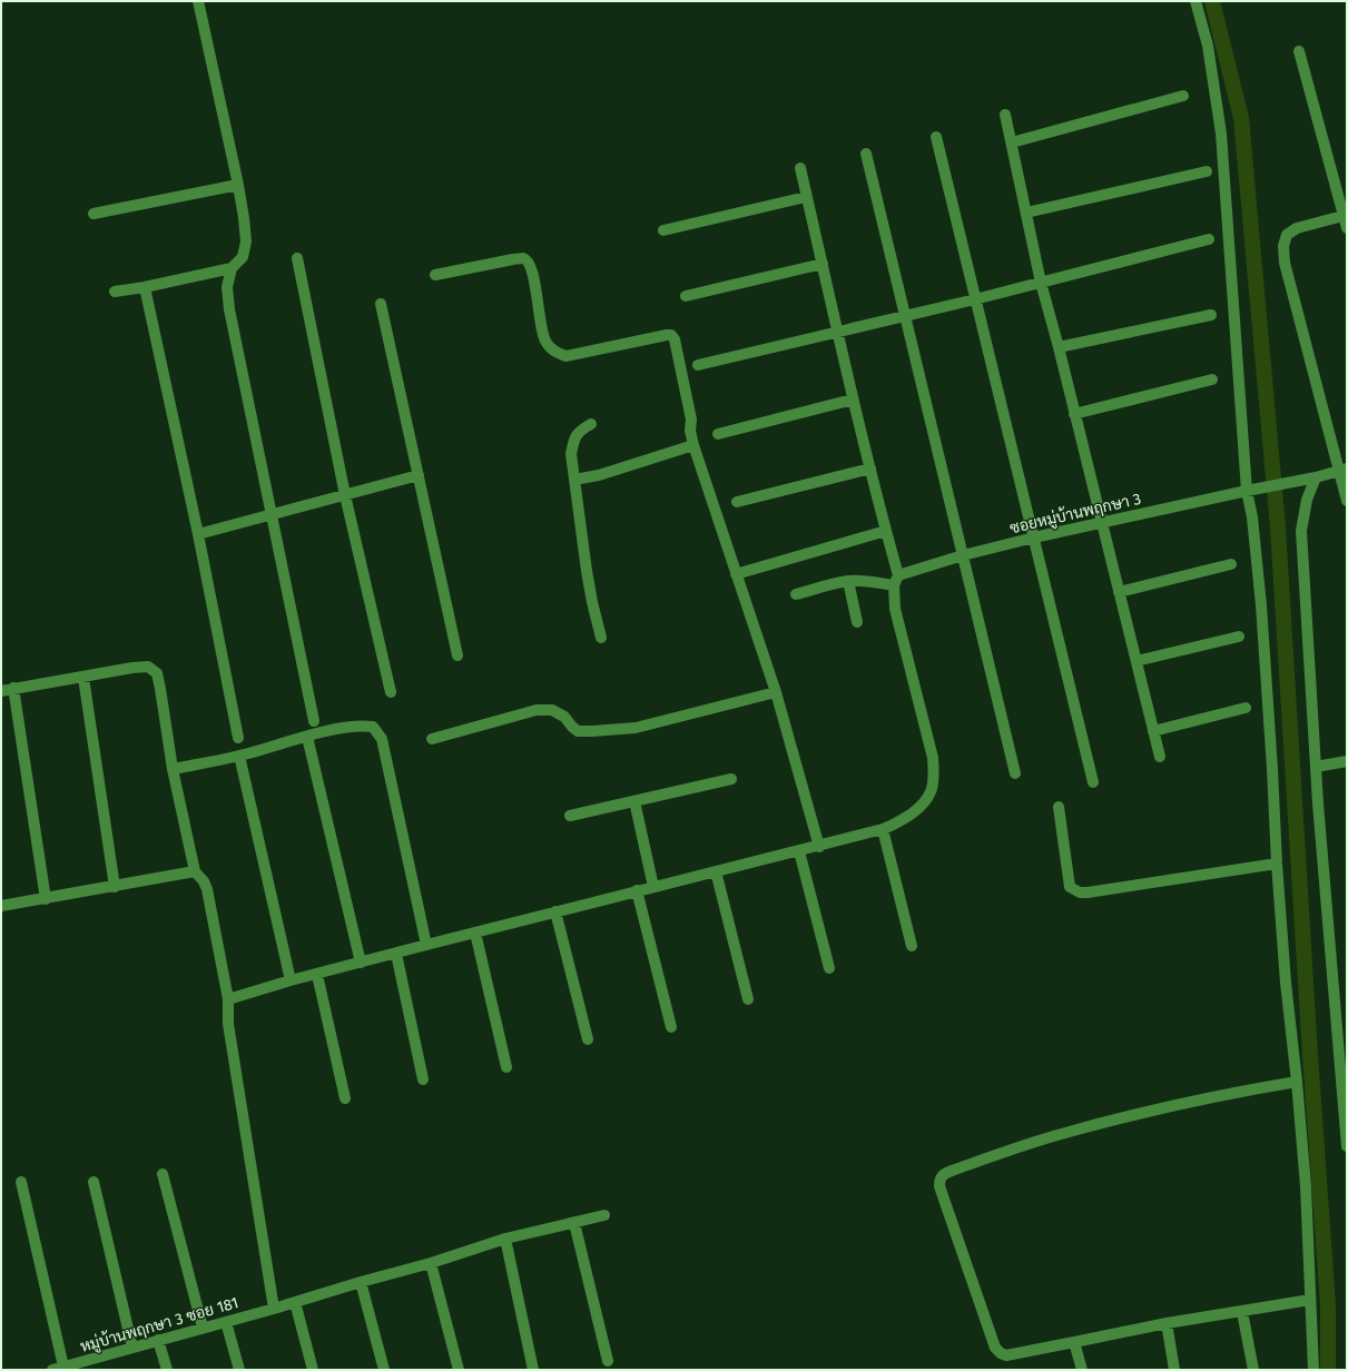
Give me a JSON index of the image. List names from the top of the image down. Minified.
{"streets":{"street":["ซอยหมู่บ้านพฤกษา 3","หมู่บ้านพฤกษา 3 ซอย 181"]}}
